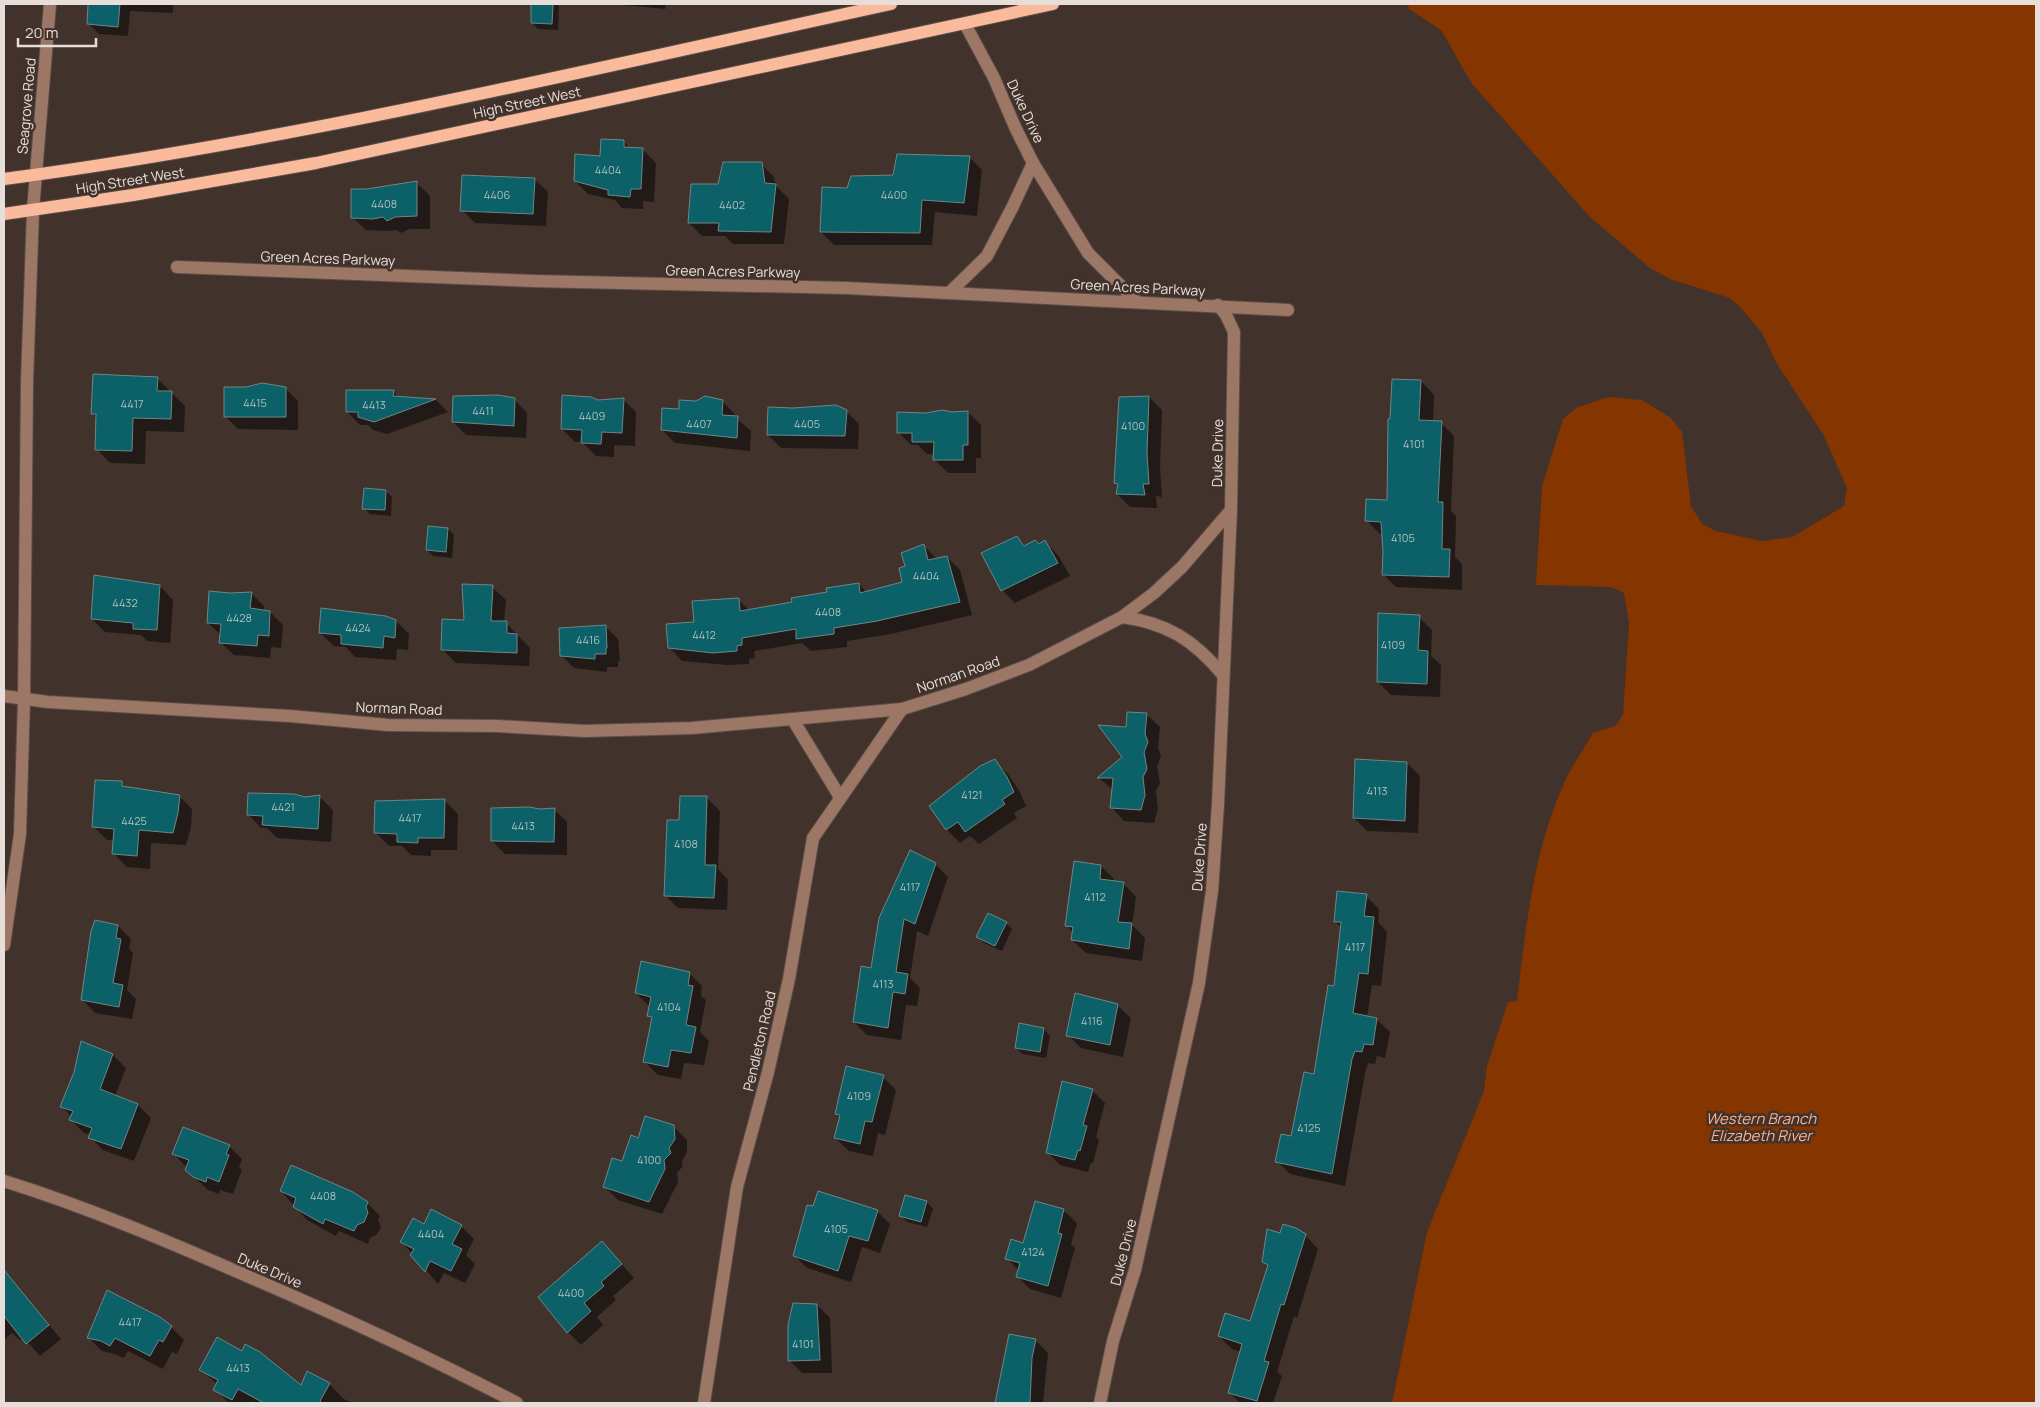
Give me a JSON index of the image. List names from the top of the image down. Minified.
{"streets":{"main road":["High Street West"],"street":["Seagrove Road","Duke Drive","Green Acres Parkway","Norman Road","Pendleton Road"]},"crossings":[["High Street West","Seagrove Road"],["High Street West","Duke Drive"],["Seagrove Road","Norman Road"],["Duke Drive","Green Acres Parkway"],["Duke Drive","Norman Road"],["Norman Road","Pendleton Road"]],"water":["Western Branch Elizabeth River"],"house_numbers":["4404","4406","4400","4408","4402","4415","4417","4413","4411","4409","4407","4405","4100","4101","4105","4404","4432","4408","4428","4424","4412","4416","4109","4113","4121","4421","4417","4425","4413","4108","4117","4112","4117","4113","4104","4116","4109","4125","4100","4408","4105","4404","4124","4400","4417","4101","4413"],"scale_bar":"20 m"}
